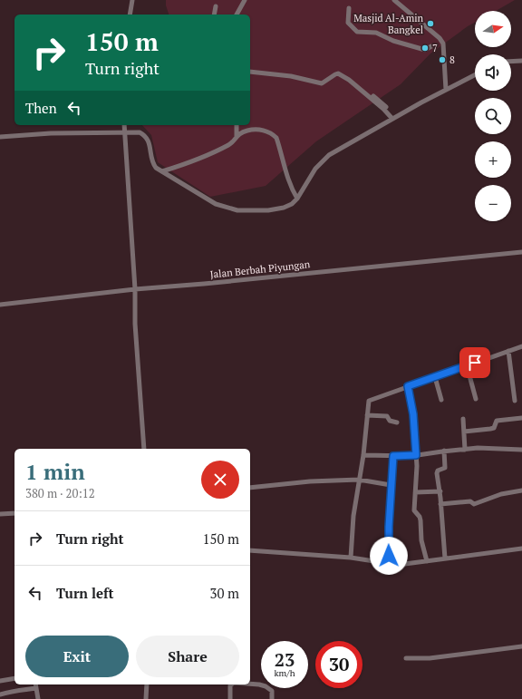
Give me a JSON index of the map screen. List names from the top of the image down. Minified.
{"streets":{"street":["Jalan Berbah Piyungan"]},"places":["Masjid Al-Amin Bangkel","7","8"],"north":"right","page":{"map_buttons":["+","−"],"turn":["150 m","Turn right"],"then":"Then","heading":["1 min","380 m · 20:12"],"list":[{"name":"Turn right","value":"150 m"},{"name":"Turn left","value":"30 m"}],"buttons":["Exit","Share"],"speed":"23 km/h","limit":"30"}}
